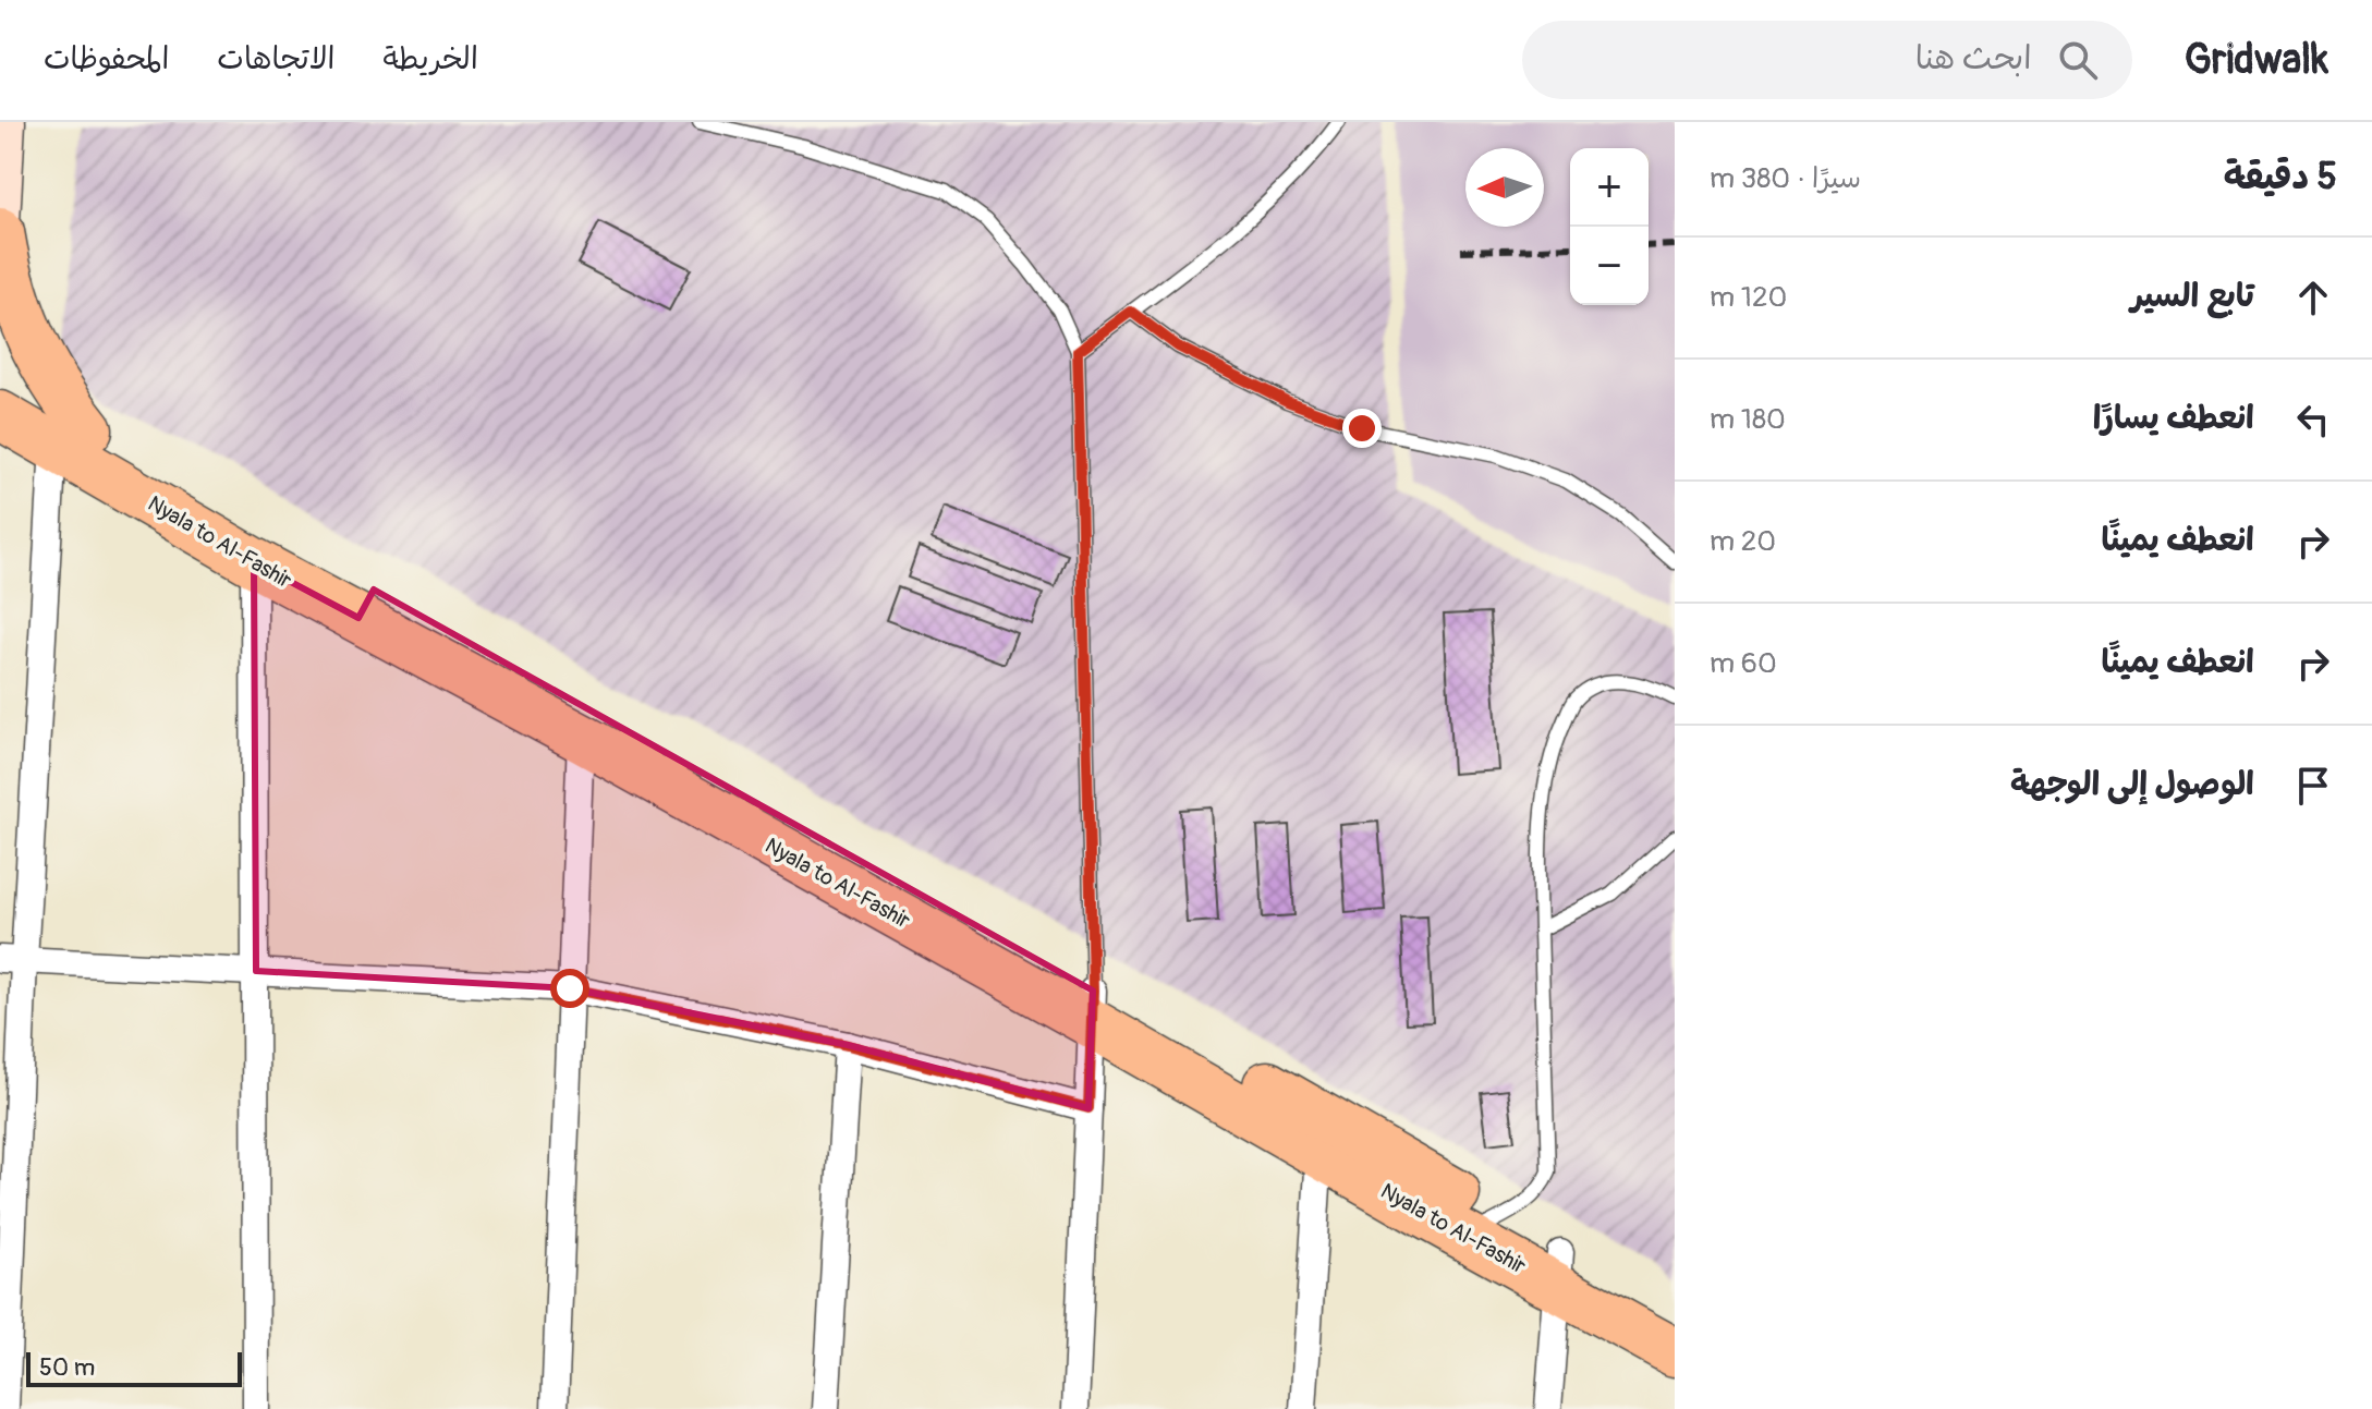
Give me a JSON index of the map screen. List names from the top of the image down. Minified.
{"streets":{"highway":["Nyala to Al-Fashir"]},"scale_bar":"50 m","north":"left","page":{"header":"Gridwalk","search":"ابحث هنا","nav":["الخريطة","الاتجاهات","المحفوظات"],"heading":["5 دقيقة","سيرًا · 380 m"],"map_buttons":["+","−"],"list":[["تابع السير","120 m"],["انعطف يسارًا","180 m"],["انعطف يمينًا","20 m"],["انعطف يمينًا","60 m"],"الوصول إلى الوجهة"],"scale":"50 m"}}
